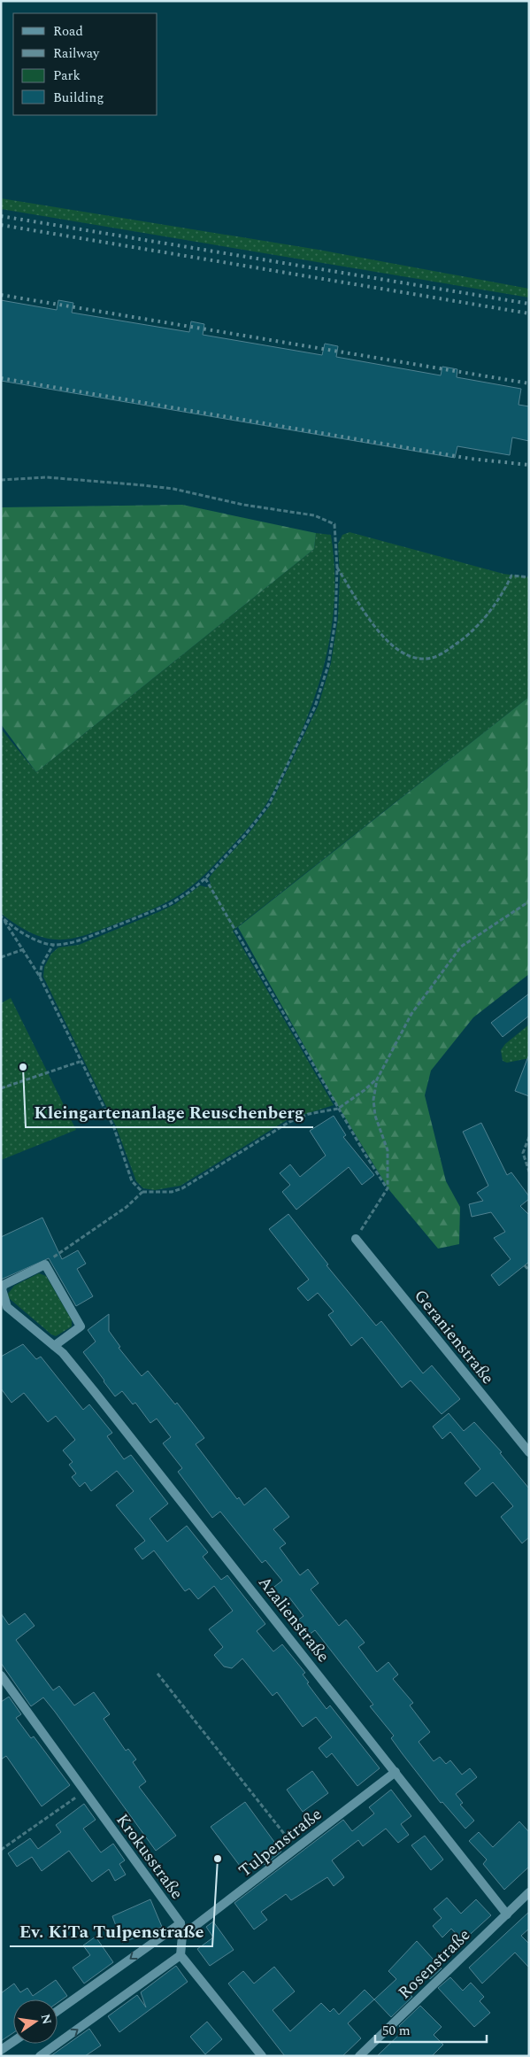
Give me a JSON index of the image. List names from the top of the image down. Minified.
{"streets":{"street":["Geranienstraße","Azalienstraße","Tulpenstraße","Krokusstraße","Rosenstraße"]},"crossings":[["Azalienstraße","Tulpenstraße"],["Azalienstraße","Rosenstraße"],["Tulpenstraße","Krokusstraße"]],"places":["Kleingartenanlage Reuschenberg","Ev. KiTa Tulpenstraße"],"legend":["Road","Railway","Park","Building"],"scale_bar":"50 m","north":"right"}
